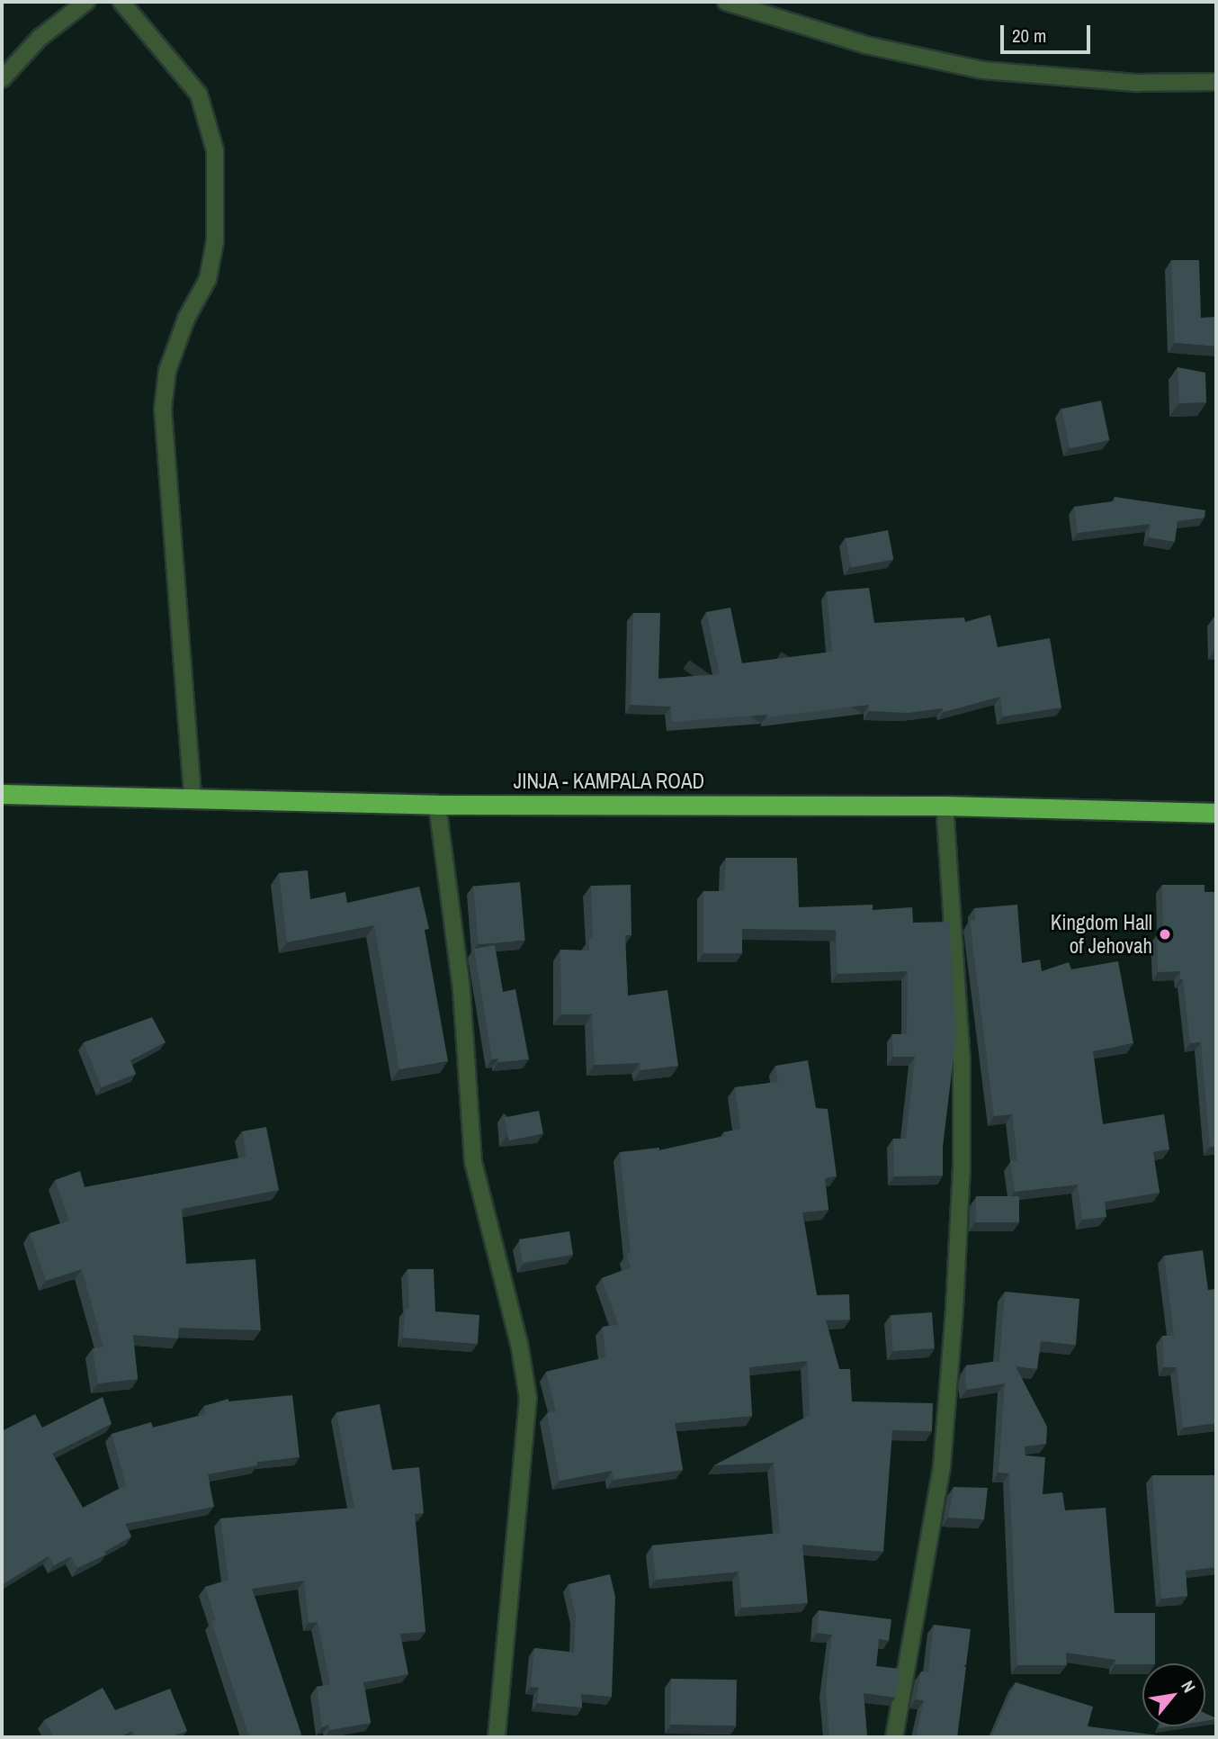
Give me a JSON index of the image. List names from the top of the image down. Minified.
{"streets":{"highway":["JINJA - KAMPALA ROAD"]},"places":["Kingdom Hall of Jehovah"],"scale_bar":"20 m","north":"top right"}
